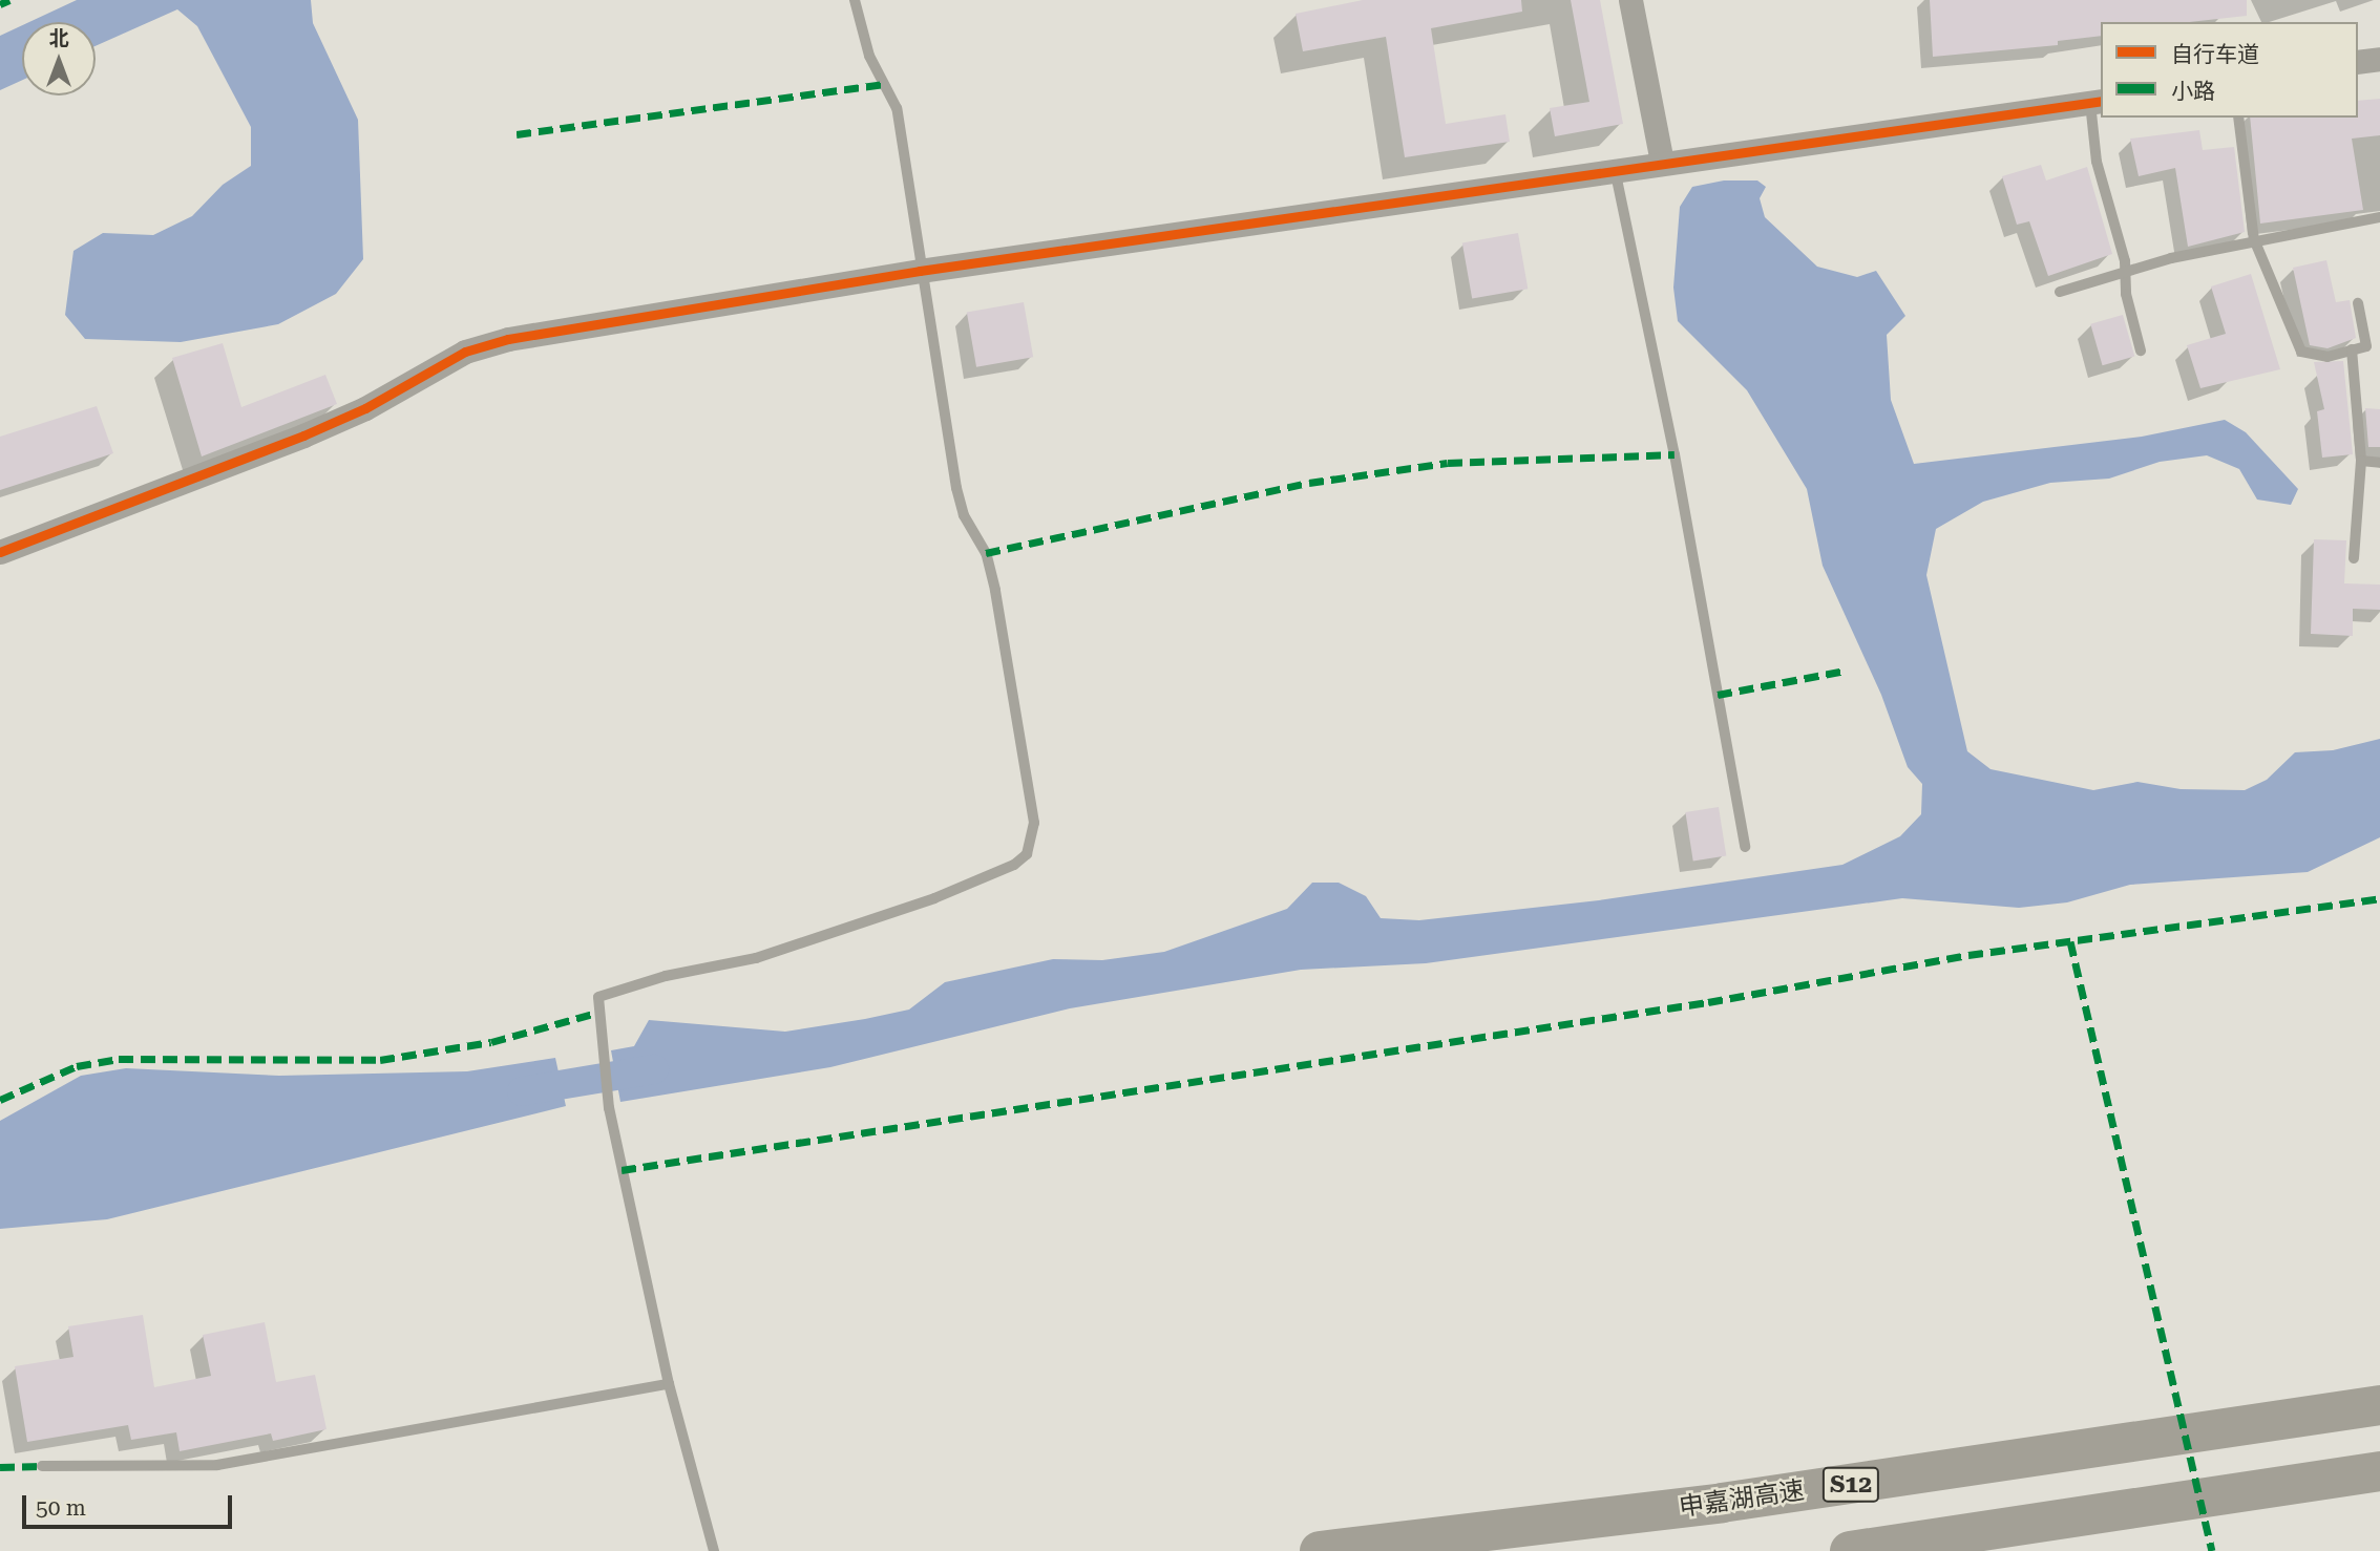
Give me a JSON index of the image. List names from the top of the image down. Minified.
{"streets":{"highway":["S12","申嘉湖高速"]},"legend":["自行车道","小路"],"scale_bar":"50 m","north":"top"}
